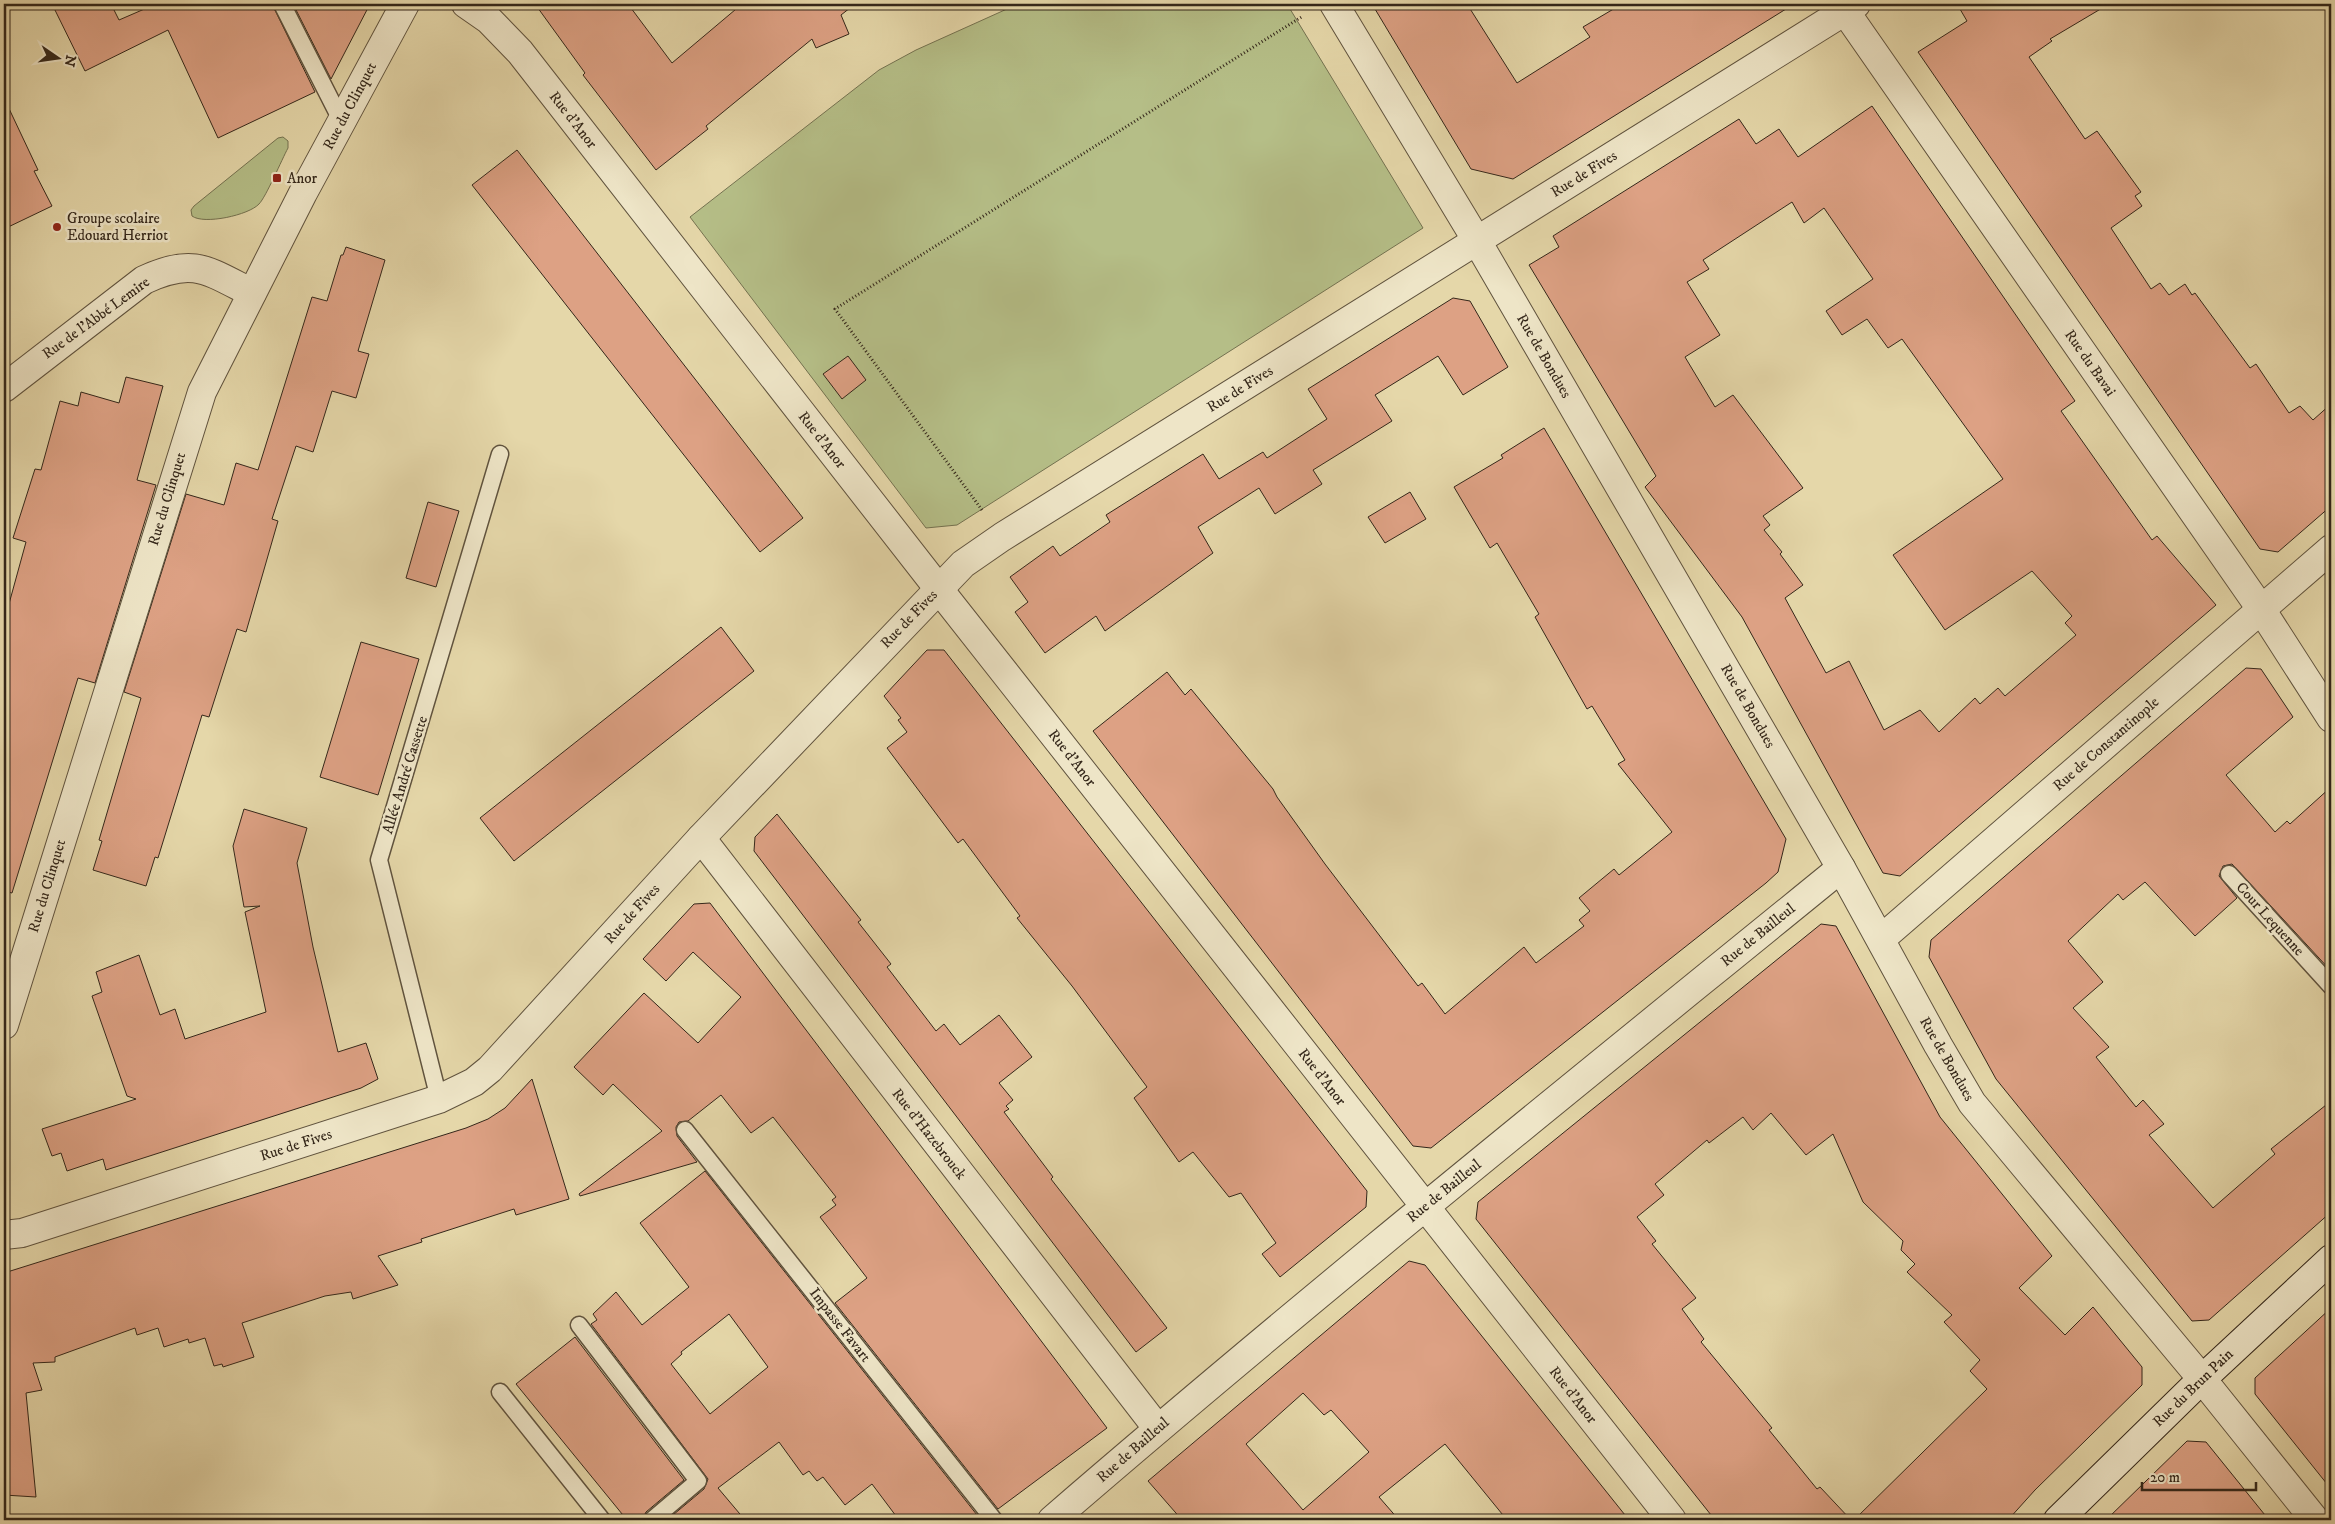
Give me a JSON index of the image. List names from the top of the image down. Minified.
{"streets":{"street":["Rue du Clinquet","Rue d'Anor","Rue de Fives","Rue de l'Abbé Lemire","Rue de Bondues","Rue du Bavai","Rue de Constantinople","Rue de Bailleul","Rue d'Hazebrouck","Rue du Brun Pain"],"lane":["Allée André Cassette","Cour Lequenne","Impasse Favart"]},"crossings":[["Rue du Clinquet","Rue de l'Abbé Lemire"],["Rue d'Anor","Rue de Fives"],["Rue d'Anor","Rue de Bailleul"],["Rue de Fives","Rue de Bondues"],["Rue de Fives","Rue du Bavai"],["Rue de Fives","Allée André Cassette"],["Rue de Fives","Rue d'Hazebrouck"],["Rue de Bondues","Rue de Constantinople"],["Rue de Bondues","Rue de Bailleul"],["Rue de Bondues","Rue du Brun Pain"],["Rue du Bavai","Rue de Constantinople"],["Rue de Bailleul","Rue d'Hazebrouck"]],"places":{"transit":["Anor"],"other":["Groupe scolaire Edouard Herriot"]},"scale_bar":"20 m","north":"right"}
